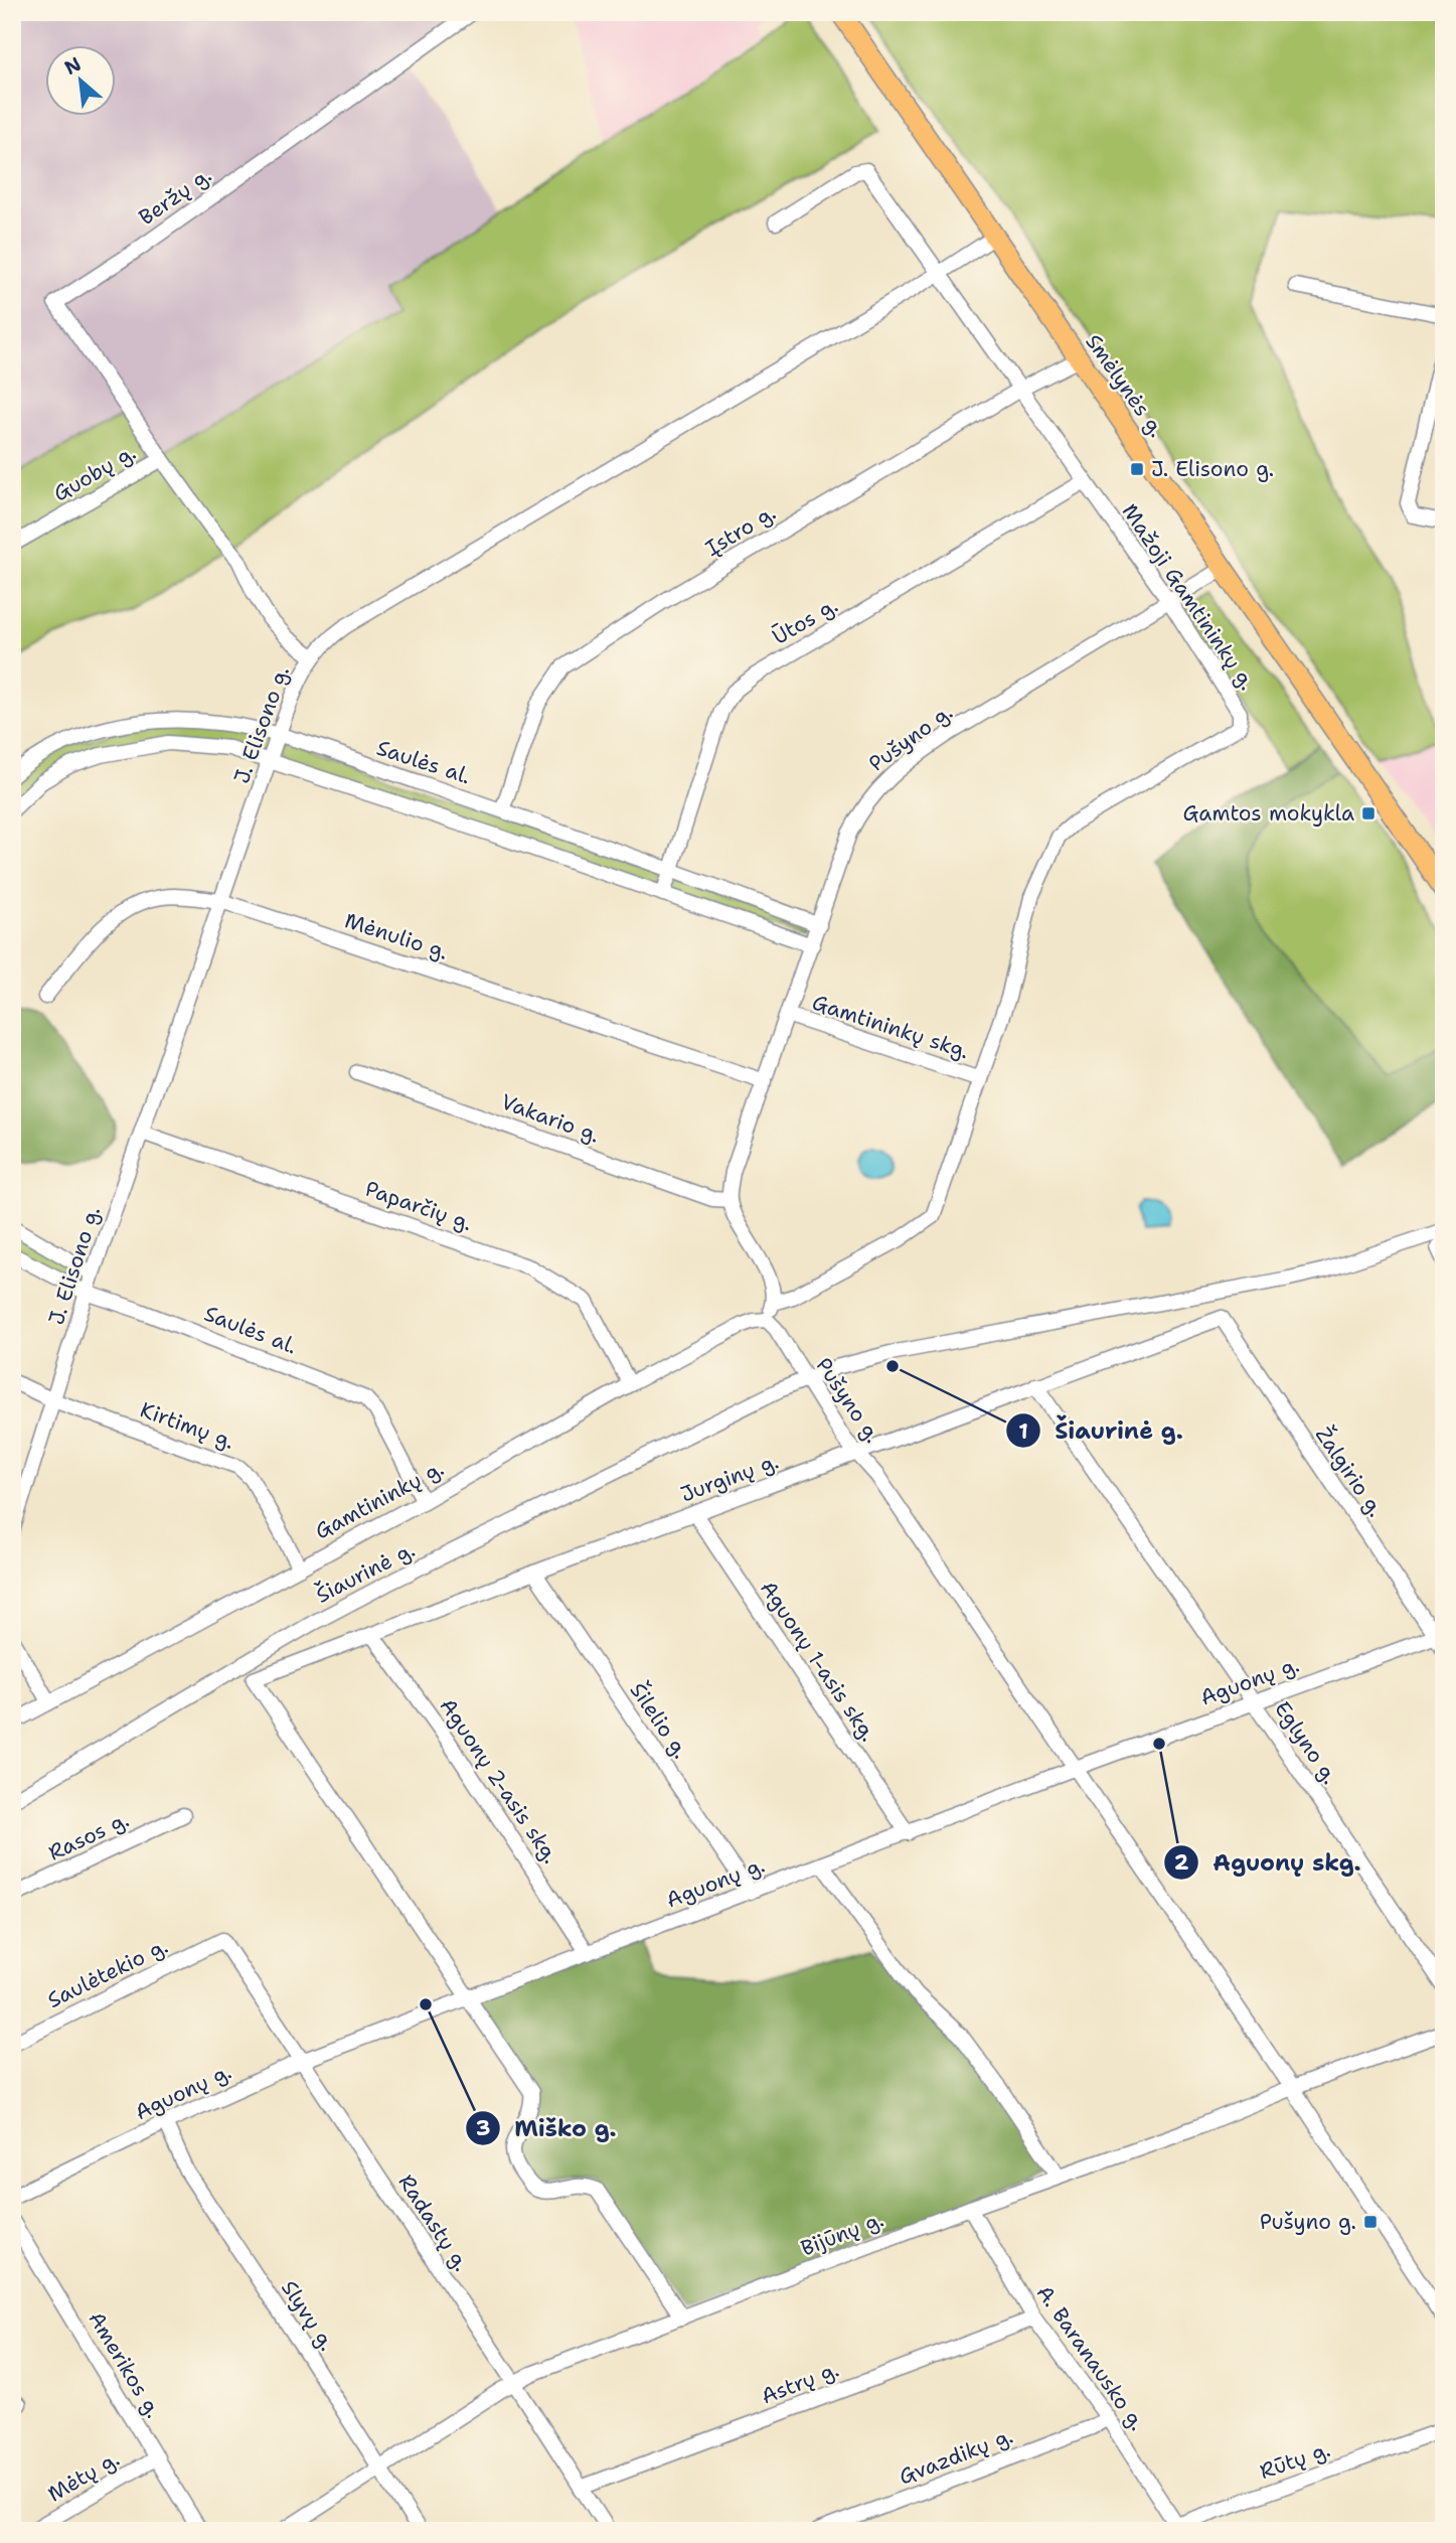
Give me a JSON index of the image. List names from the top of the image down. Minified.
{"streets":{"highway":["Smėlynės g."],"street":["Beržų g.","Guobų g.","Įstro g.","Mažoji Gamtininkų g.","Ūtos g.","J. Elisono g.","Pušyno g.","Saulės al.","Mėnulio g.","Gamtininkų skg.","Vakario g.","Paparčių g.","Kirtimų g.","Žalgirio g.","Jurginų g.","Gamtininkų g.","Šiaurinė g.","Aguonų 1-asis skg.","Aguonų g.","Šilelio g.","Eglyno g.","Aguonų 2-asis skg.","Rasos g.","Saulėtekio g.","Radastų g.","Bijūnų g.","Slyvų g.","A. Baranausko g.","Amerikos g.","Astrų g.","Gvazdikų g.","Rūtų g.","Mėtų g."]},"crossings":[["Beržų g.","Guobų g."],["Smėlynės g.","Įstro g."],["Smėlynės g.","J. Elisono g."],["Smėlynės g.","Pušyno g."],["Įstro g.","Mažoji Gamtininkų g."],["Įstro g.","Saulės al."],["Mažoji Gamtininkų g.","Ūtos g."],["Mažoji Gamtininkų g.","J. Elisono g."],["Mažoji Gamtininkų g.","Pušyno g."],["Mažoji Gamtininkų g.","Gamtininkų skg."],["Ūtos g.","Saulės al."],["J. Elisono g.","Saulės al."],["J. Elisono g.","Mėnulio g."],["J. Elisono g.","Paparčių g."],["J. Elisono g.","Kirtimų g."],["Pušyno g.","Saulės al."],["Pušyno g.","Mėnulio g."],["Pušyno g.","Gamtininkų skg."],["Pušyno g.","Vakario g."],["Pušyno g.","Jurginų g."],["Pušyno g.","Gamtininkų g."],["Pušyno g.","Šiaurinė g."],["Pušyno g.","Aguonų g."],["Pušyno g.","Bijūnų g."],["Saulės al.","Gamtininkų g."],["Paparčių g.","Gamtininkų g."],["Kirtimų g.","Gamtininkų g."],["Žalgirio g.","Jurginų g."],["Žalgirio g.","Aguonų g."],["Jurginų g.","Aguonų 1-asis skg."],["Jurginų g.","Aguonų g."],["Jurginų g.","Šilelio g."],["Jurginų g.","Eglyno g."],["Jurginų g.","Aguonų 2-asis skg."],["Aguonų 1-asis skg.","Aguonų g."],["Aguonų g.","Šilelio g."],["Aguonų g.","Eglyno g."],["Aguonų g.","Aguonų 2-asis skg."],["Aguonų g.","Radastų g."],["Aguonų g.","Slyvų g."],["Saulėtekio g.","Radastų g."],["Radastų g.","Bijūnų g."],["Radastų g.","Astrų g."],["Bijūnų g.","Slyvų g."],["Bijūnų g.","A. Baranausko g."],["A. Baranausko g.","Astrų g."],["A. Baranausko g.","Gvazdikų g."],["A. Baranausko g.","Rūtų g."],["Amerikos g.","Mėtų g."]],"places":{"transit":["J. Elisono g.","Gamtos mokykla","Pušyno g."],"other":["Šiaurinė g.","Aguonų skg.","Miško g."]},"north":"top left"}
